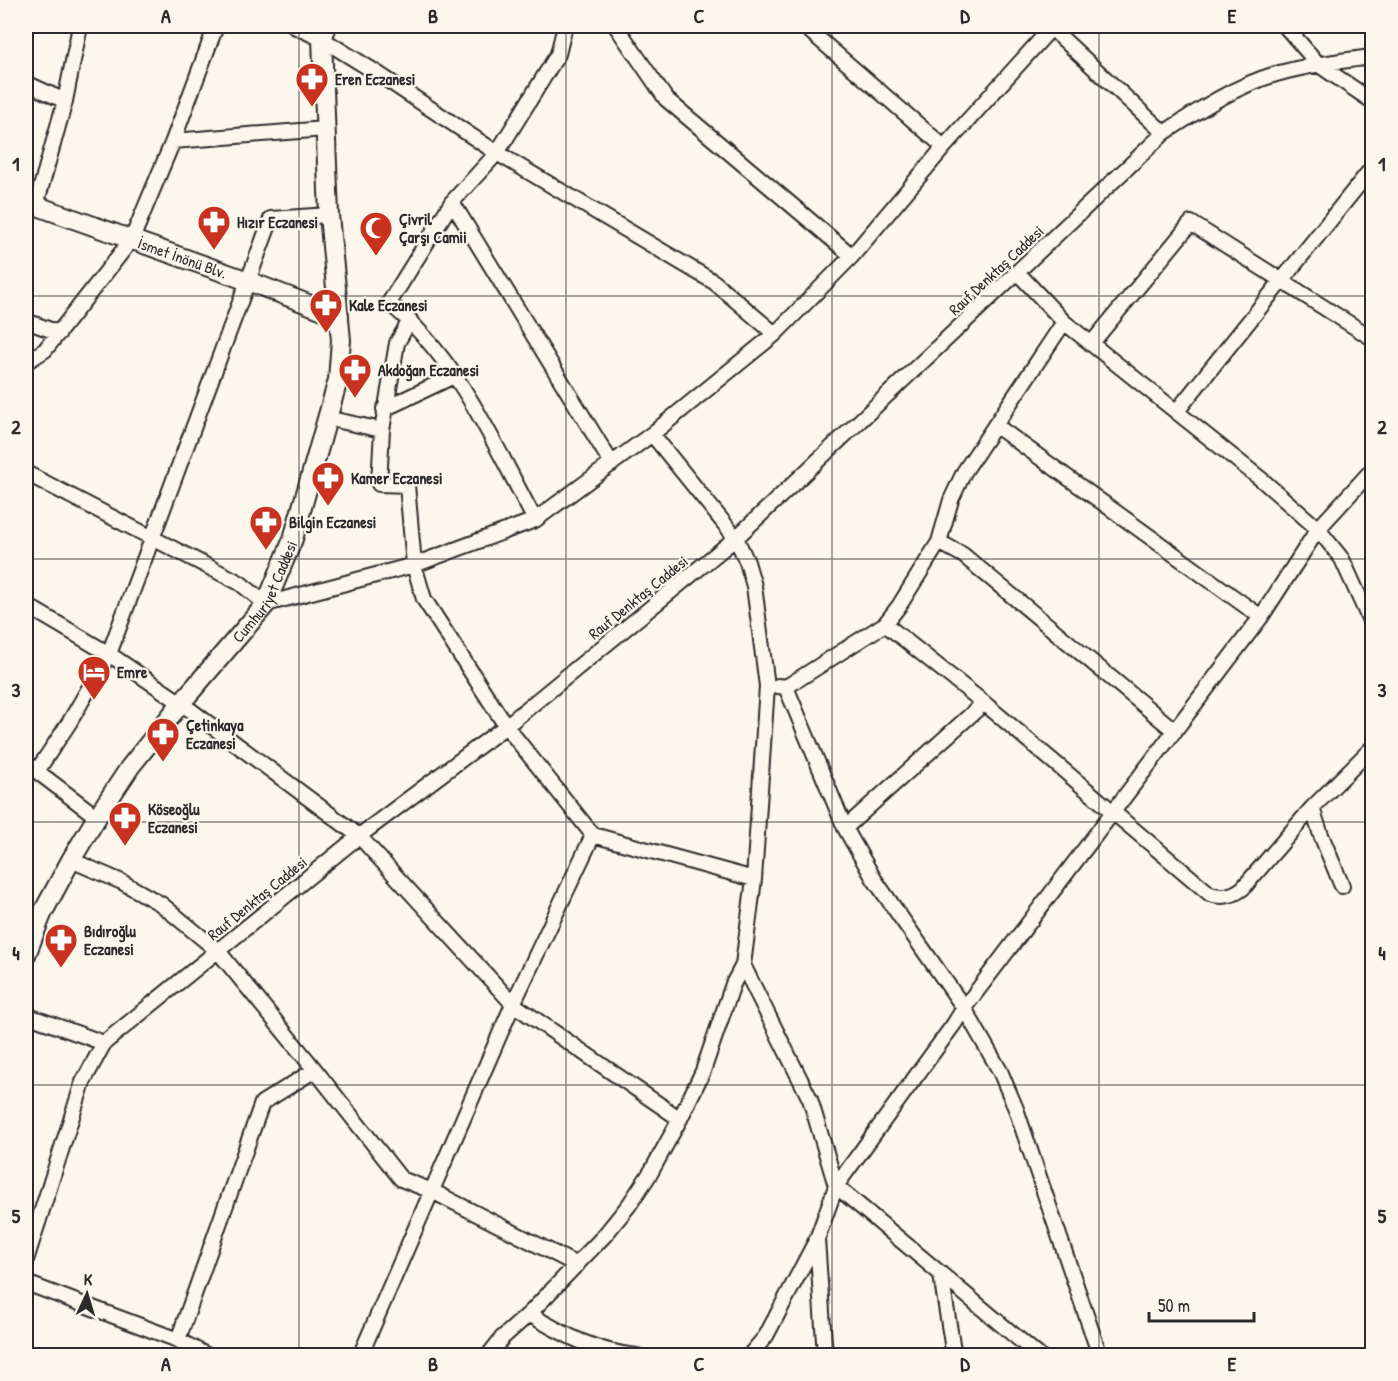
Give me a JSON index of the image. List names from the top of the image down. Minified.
{"streets":{"main road":["İsmet İnönü Blv.","Cumhuriyet Caddesi"],"street":["Rauf Denktaş Caddesi"]},"crossings":[["İsmet İnönü Blv.","Cumhuriyet Caddesi"]],"places":{"pharmacy":["Eren Eczanesi","Hızır Eczanesi","Kale Eczanesi","Akdoğan Eczanesi","Kamer Eczanesi","Bilgin Eczanesi","Çetinkaya Eczanesi","Köseoğlu Eczanesi","Bıdıroğlu Eczanesi"],"mosque":["Çivril Çarşı Camii"],"hotel":["Emre"]},"scale_bar":"50 m","north":"top","grid":{"columns":["A","B","C","D","E"],"rows":["1","2","3","4","5"]}}
